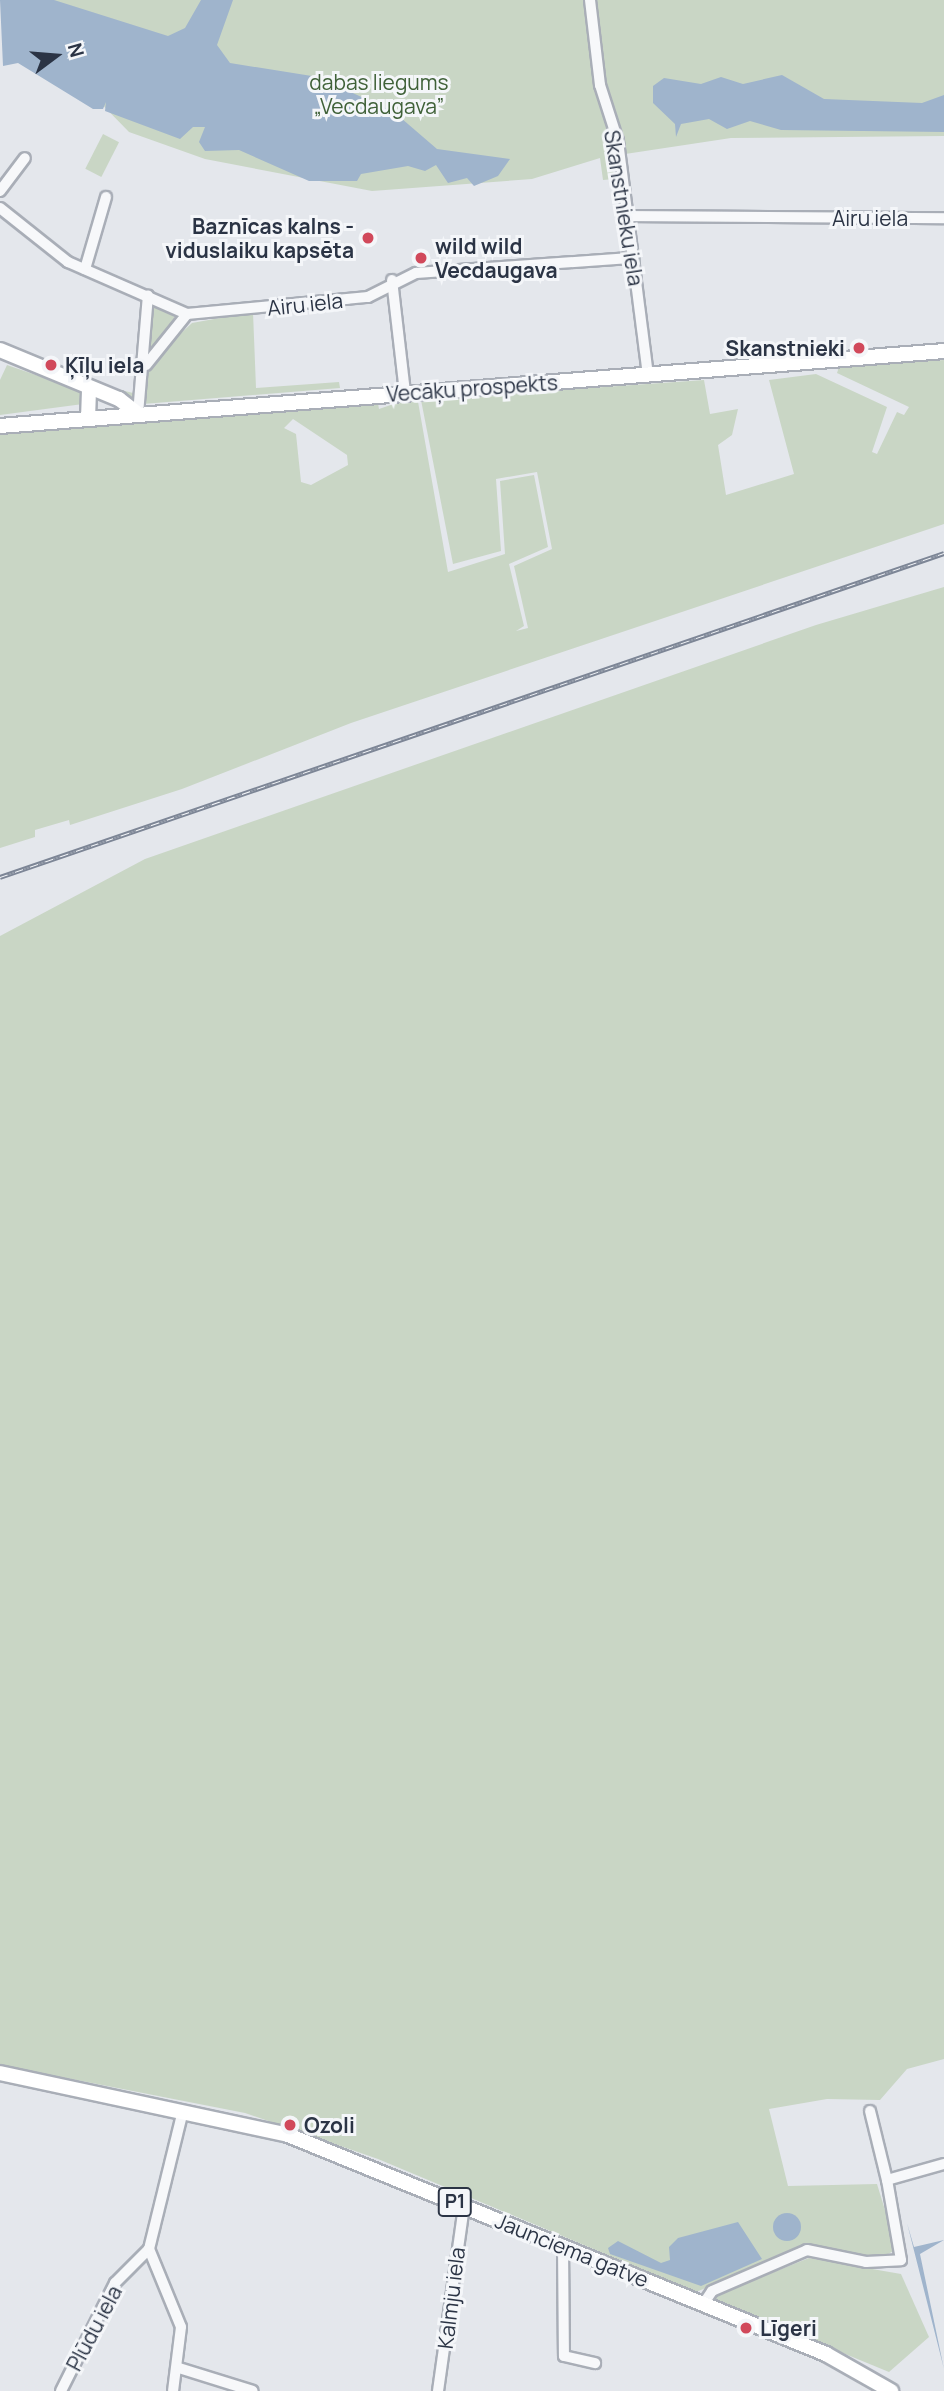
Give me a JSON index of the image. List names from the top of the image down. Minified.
{"streets":{"main road":["Vecāķu prospekts","P1","Jaunciema gatve"],"street":["Skanstnieku iela","Airu iela","Kalmju iela","Plūdu iela"]},"crossings":[["Skanstnieku iela","Airu iela"],["Skanstnieku iela","Vecāķu prospekts"],["Jaunciema gatve","Kalmju iela"]],"parks":["dabas liegums „Vecdaugava”"],"places":["Baznīcas kalns - viduslaiku kapsēta","wild wild Vecdaugava","Skanstnieki","Ķīļu iela","Ozoli","Līgeri"],"north":"right"}
